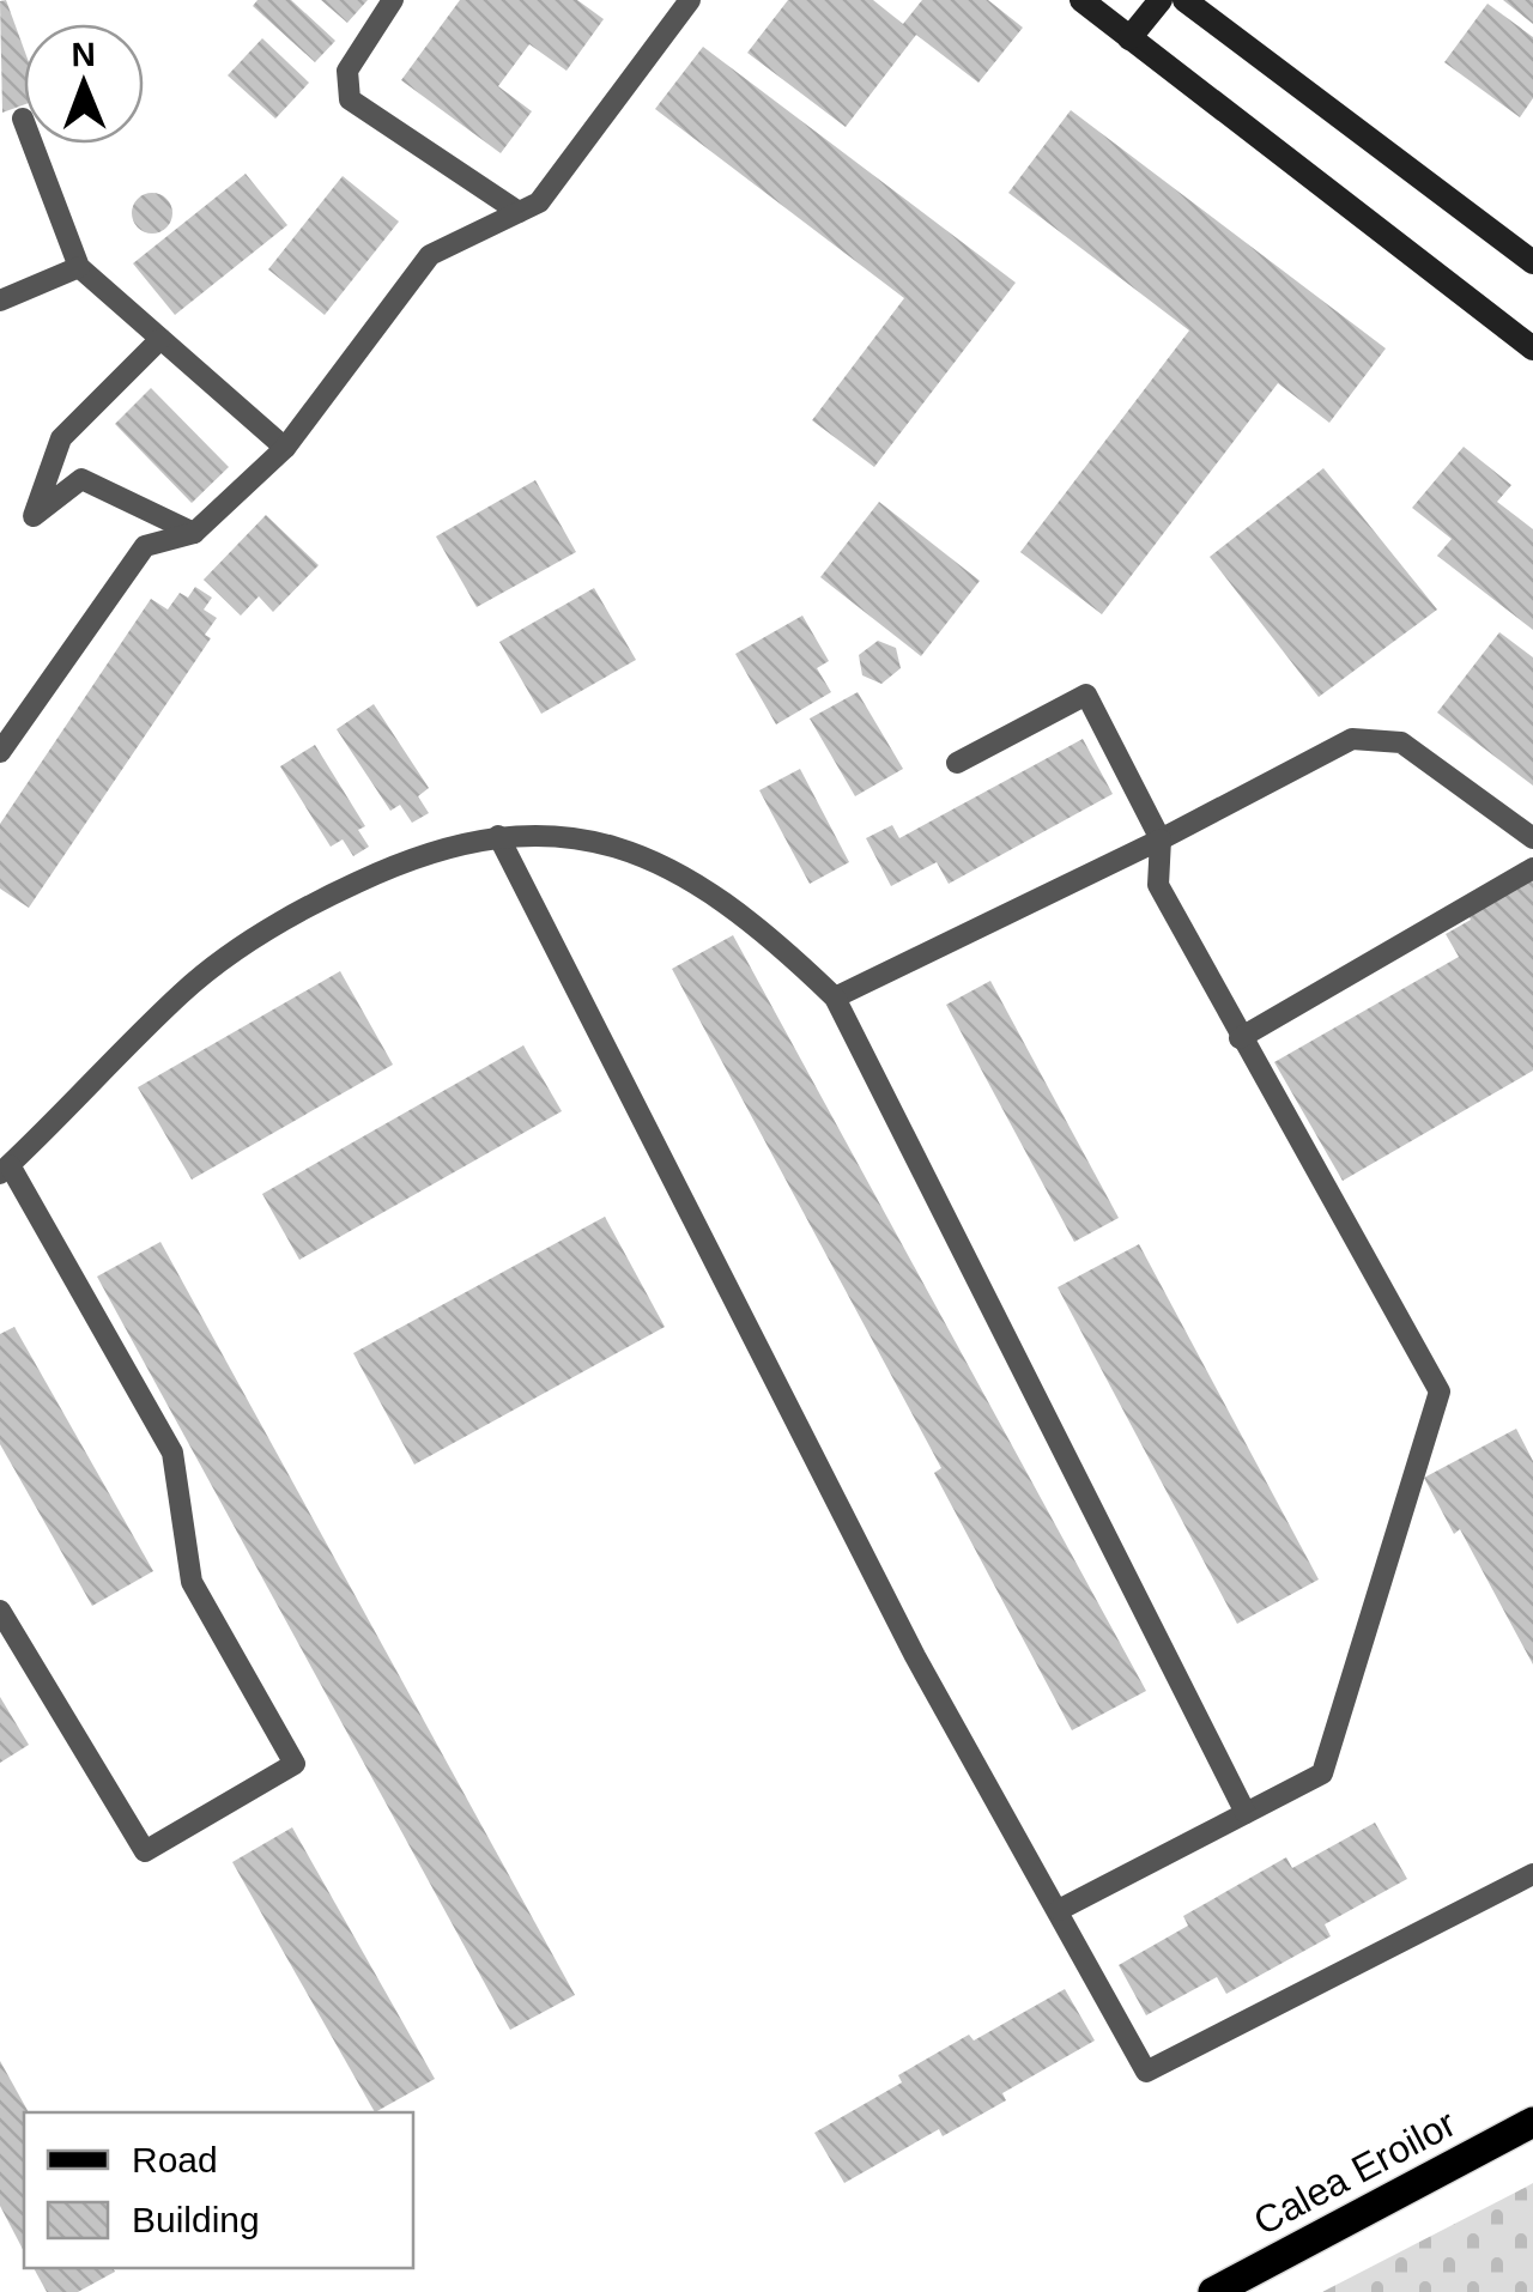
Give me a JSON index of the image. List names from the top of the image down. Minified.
{"streets":{"main road":["Calea Eroilor"]},"legend":["Road","Building"],"north":"top"}
